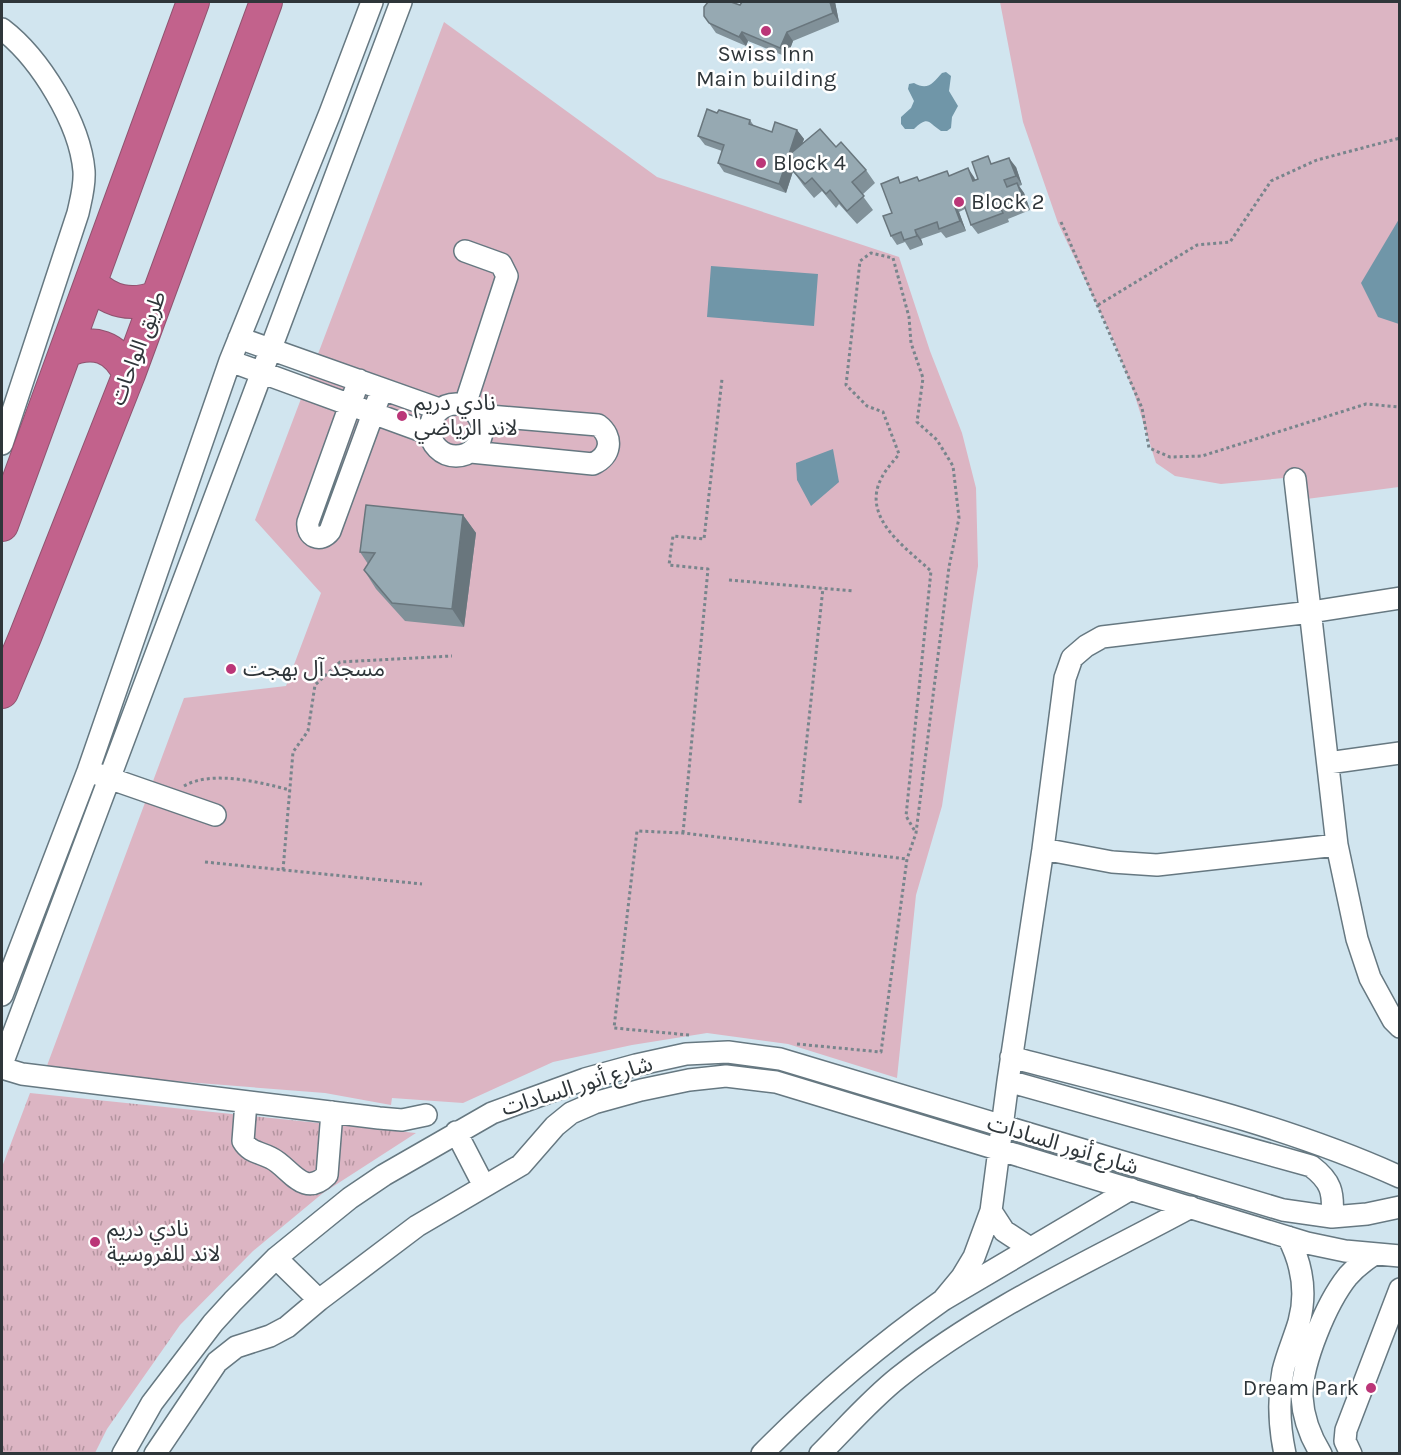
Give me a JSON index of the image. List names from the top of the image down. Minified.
{"streets":{"highway":["طريق الواحات"],"street":["شارع أنور السادات"]},"places":["Swiss Inn Main building","Block 4","Block 2","نادي دريم لاند الرياضي","مسجد آل بهجت","نادي دريم لاند للفروسية","Dream Park"]}
